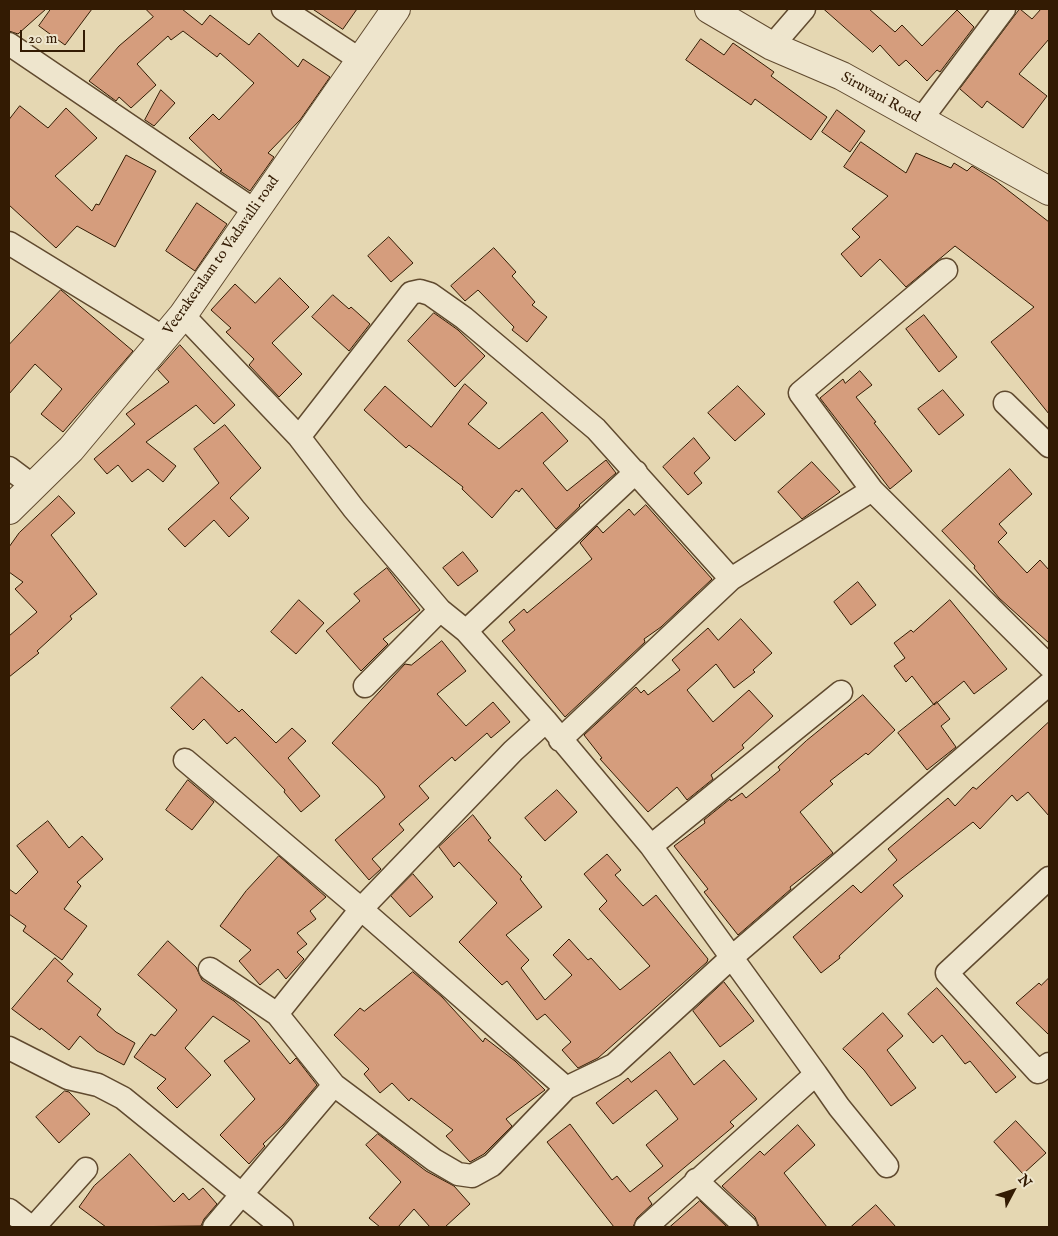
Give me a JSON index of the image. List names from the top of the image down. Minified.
{"streets":{"street":["Siruvani Road","Veerakeralam to Vadavalli road"]},"scale_bar":"20 m","north":"top right"}
